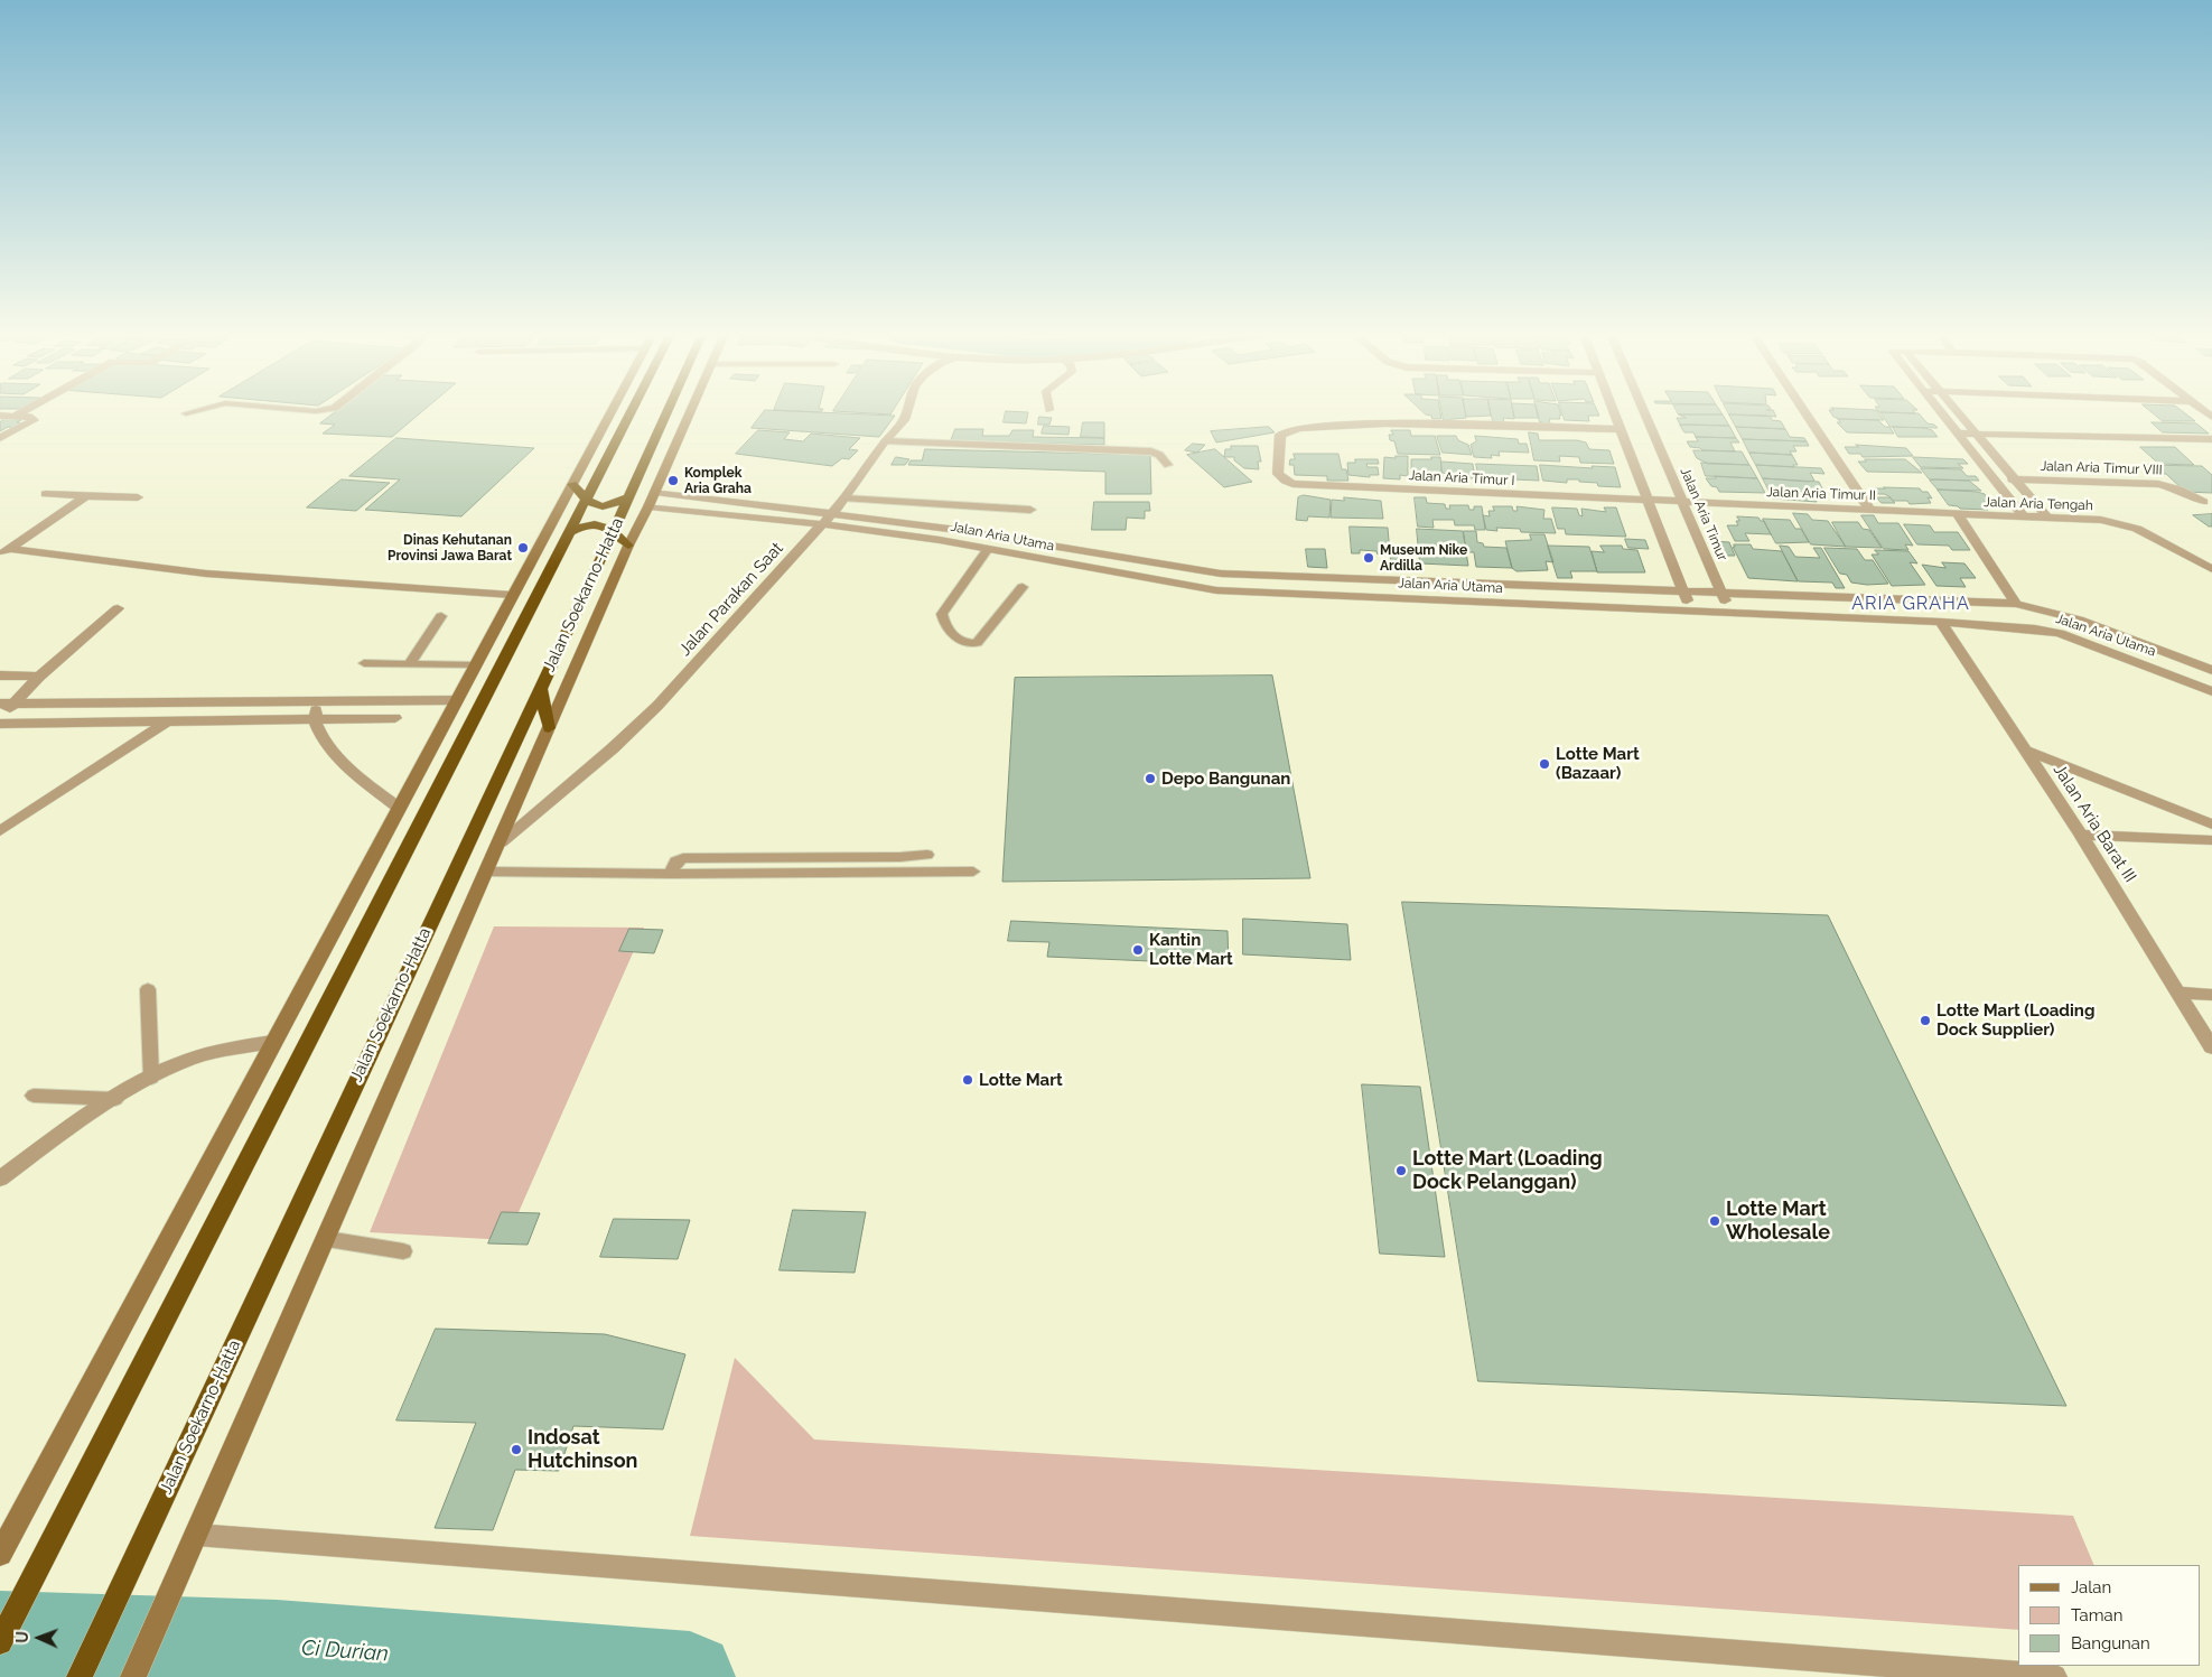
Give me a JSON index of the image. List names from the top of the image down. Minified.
{"streets":{"highway":["Jalan Soekarno-Hatta"],"street":["Jalan Aria Timur VIII","Jalan Aria Timur I","Jalan Aria Timur II","Jalan Aria Tengah","Jalan Aria Timur","Jalan Aria Utama","Jalan Parakan Saat","Jalan Aria Barat III"]},"crossings":[["Jalan Aria Timur I","Jalan Aria Timur II"],["Jalan Aria Timur I","Jalan Aria Timur"],["Jalan Aria Timur II","Jalan Aria Tengah"],["Jalan Aria Timur II","Jalan Aria Timur"],["Jalan Aria Tengah","Jalan Aria Utama"],["Jalan Aria Timur","Jalan Aria Utama"],["Jalan Aria Utama","Jalan Soekarno-Hatta"],["Jalan Aria Utama","Jalan Parakan Saat"],["Jalan Aria Utama","Jalan Aria Barat III"],["Jalan Soekarno-Hatta","Jalan Parakan Saat"]],"districts":["ARIA GRAHA"],"water":["Ci Durian"],"places":["Komplek Aria Graha","Dinas Kehutanan Provinsi Jawa Barat","Museum Nike Ardilla","Lotte Mart (Bazaar)","Depo Bangunan","Kantin Lotte Mart","Lotte Mart (Loading Dock Supplier)","Lotte Mart","Lotte Mart (Loading Dock Pelanggan)","Lotte Mart Wholesale","Indosat Hutchinson"],"legend":["Jalan","Taman","Bangunan"],"north":"left"}
